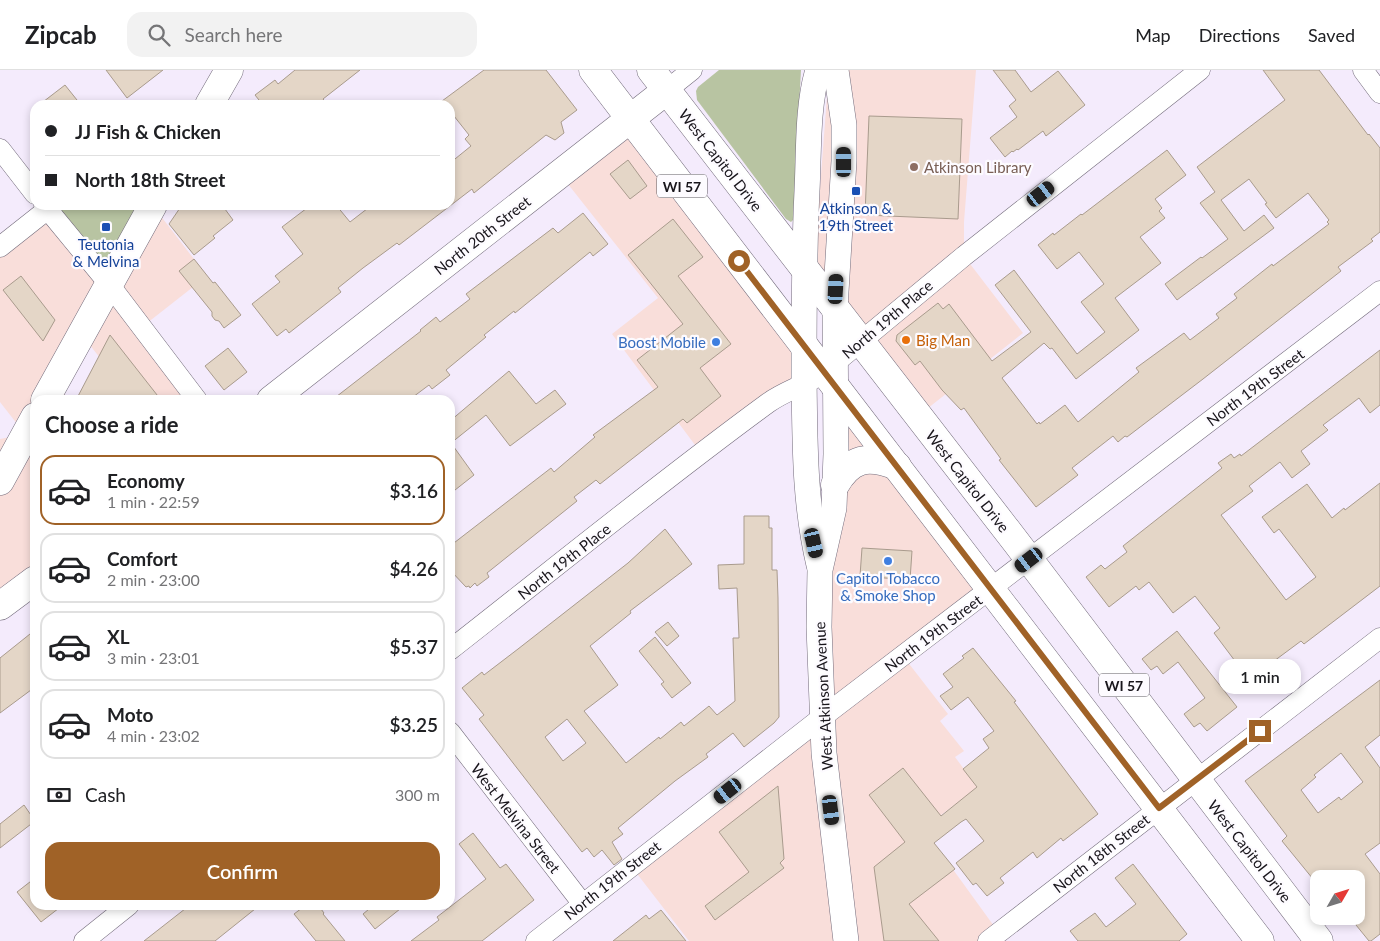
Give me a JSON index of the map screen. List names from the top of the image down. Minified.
{"streets":{"main road":["West Capitol Drive","WI 57","North 20th Street"],"street":["North 19th Place","North 19th Street","West Atkinson Avenue","West Melvina Street","North 18th Street"]},"crossings":[["West Capitol Drive","North 20th Street"],["West Capitol Drive","North 19th Place"],["West Capitol Drive","North 19th Street"],["West Capitol Drive","West Atkinson Avenue"],["West Capitol Drive","North 18th Street"],["WI 57","North 20th Street"],["WI 57","North 19th Place"],["WI 57","North 19th Street"],["WI 57","West Atkinson Avenue"],["WI 57","North 18th Street"],["North 19th Place","West Atkinson Avenue"],["North 19th Street","West Atkinson Avenue"],["North 19th Street","West Melvina Street"]],"places":{"other":["Atkinson Library","Big Man","Boost Mobile","Capitol Tobacco & Smoke Shop"],"transit":["Atkinson & 19th Street","Teutonia & Melvina"]},"north":"top right","page":{"header":"Zipcab","search":"Search here","nav":["Map","Directions","Saved"],"banner":["JJ Fish & Chicken","North 18th Street"],"heading":"Choose a ride","list":[{"name":"Economy","note":"1 min · 22:59","value":"$3.16"},{"name":"Comfort","note":"2 min · 23:00","value":"$4.26"},{"name":"XL","note":"3 min · 23:01","value":"$5.37"},{"name":"Moto","note":"4 min · 23:02","value":"$3.25"}],"bubble":"1 min","pay":["Cash","300 m"],"buttons":"Confirm"}}
